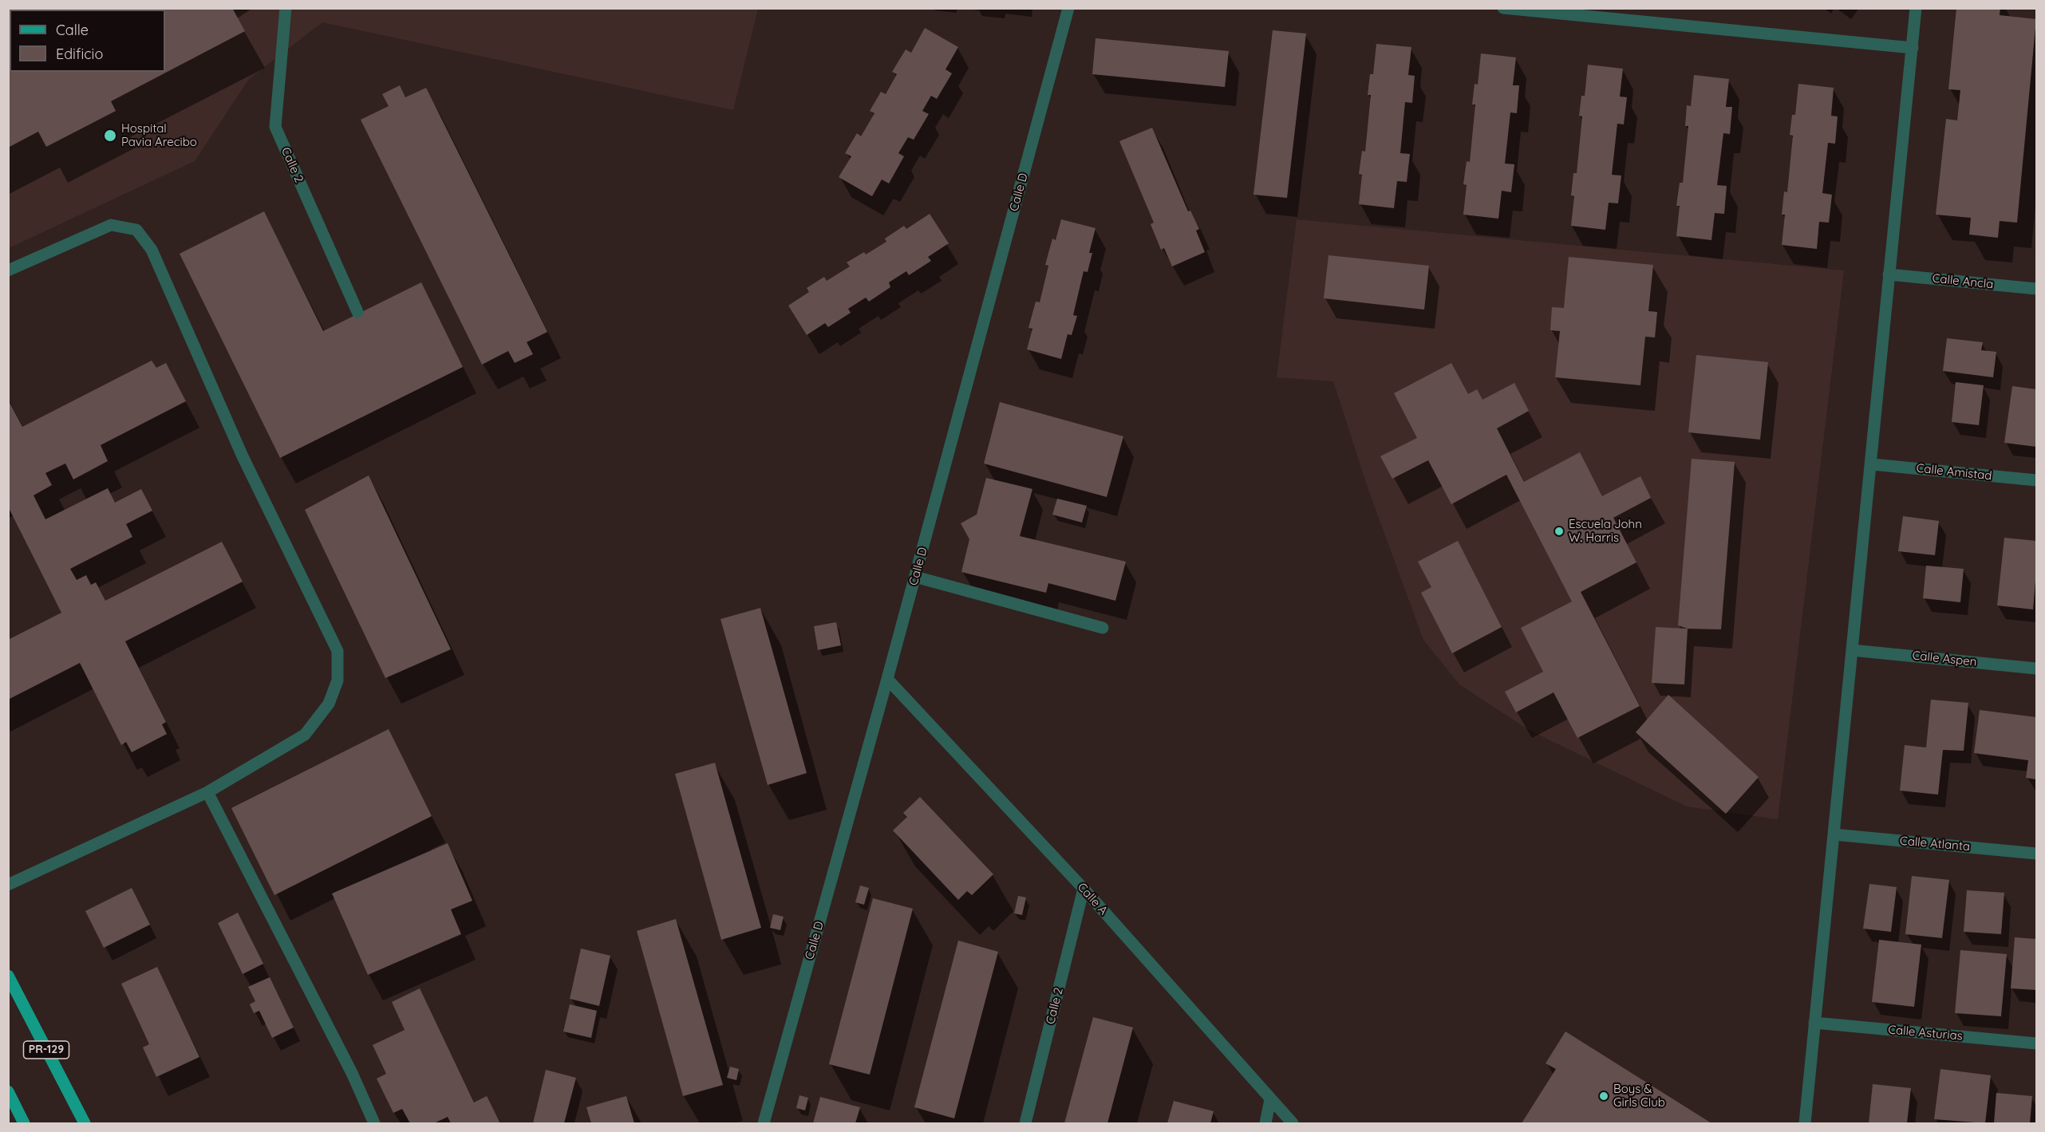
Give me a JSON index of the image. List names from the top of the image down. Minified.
{"streets":{"main road":["PR-129"],"street":["Calle 2","Calle D","Calle Ancla","Calle Amistad","Calle Aspen","Calle Atlanta","Calle A","Calle Asturias"]},"crossings":[["Calle 2","Calle A"],["Calle D","Calle A"]],"places":["Hospital Pavia Arecibo","Escuela John W. Harris","Boys & Girls Club"],"legend":["Calle","Edificio"]}
